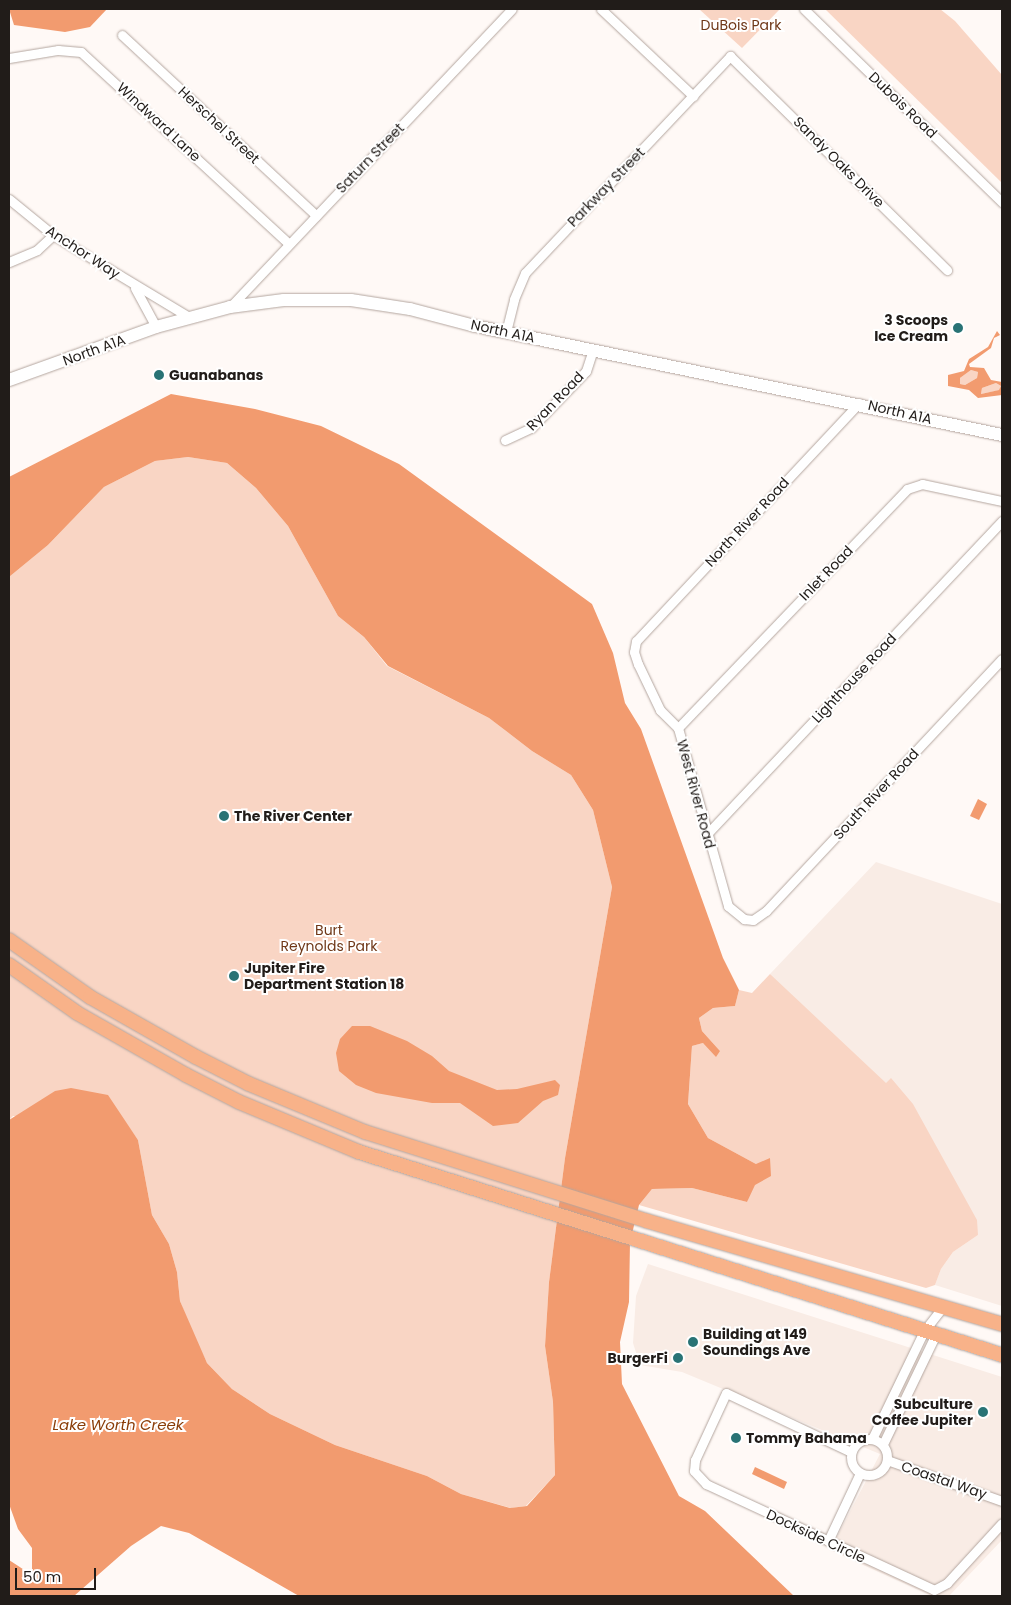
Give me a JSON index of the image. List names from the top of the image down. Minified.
{"streets":{"street":["Dubois Road","Windward Lane","Herschel Street","Saturn Street","Sandy Oaks Drive","Parkway Street","Anchor Way","North A1A","Ryan Road","North River Road","Inlet Road","Lighthouse Road","West River Road","South River Road","Coastal Way","Dockside Circle"]},"crossings":[["Windward Lane","Saturn Street"],["Herschel Street","Saturn Street"],["Saturn Street","North A1A"],["Sandy Oaks Drive","Parkway Street"],["Parkway Street","North A1A"],["Anchor Way","North A1A"],["North A1A","Ryan Road"],["North A1A","North River Road"],["North River Road","West River Road"],["Inlet Road","West River Road"],["Lighthouse Road","West River Road"],["West River Road","South River Road"],["Coastal Way","Dockside Circle"]],"water":["Lake Worth Creek"],"parks":["DuBois Park","Burt Reynolds Park"],"places":["3 Scoops Ice Cream","Guanabanas","The River Center","Jupiter Fire Department Station 18","Building at 149 Soundings Ave","BurgerFi","Subculture Coffee Jupiter","Tommy Bahama"],"scale_bar":"50 m"}
